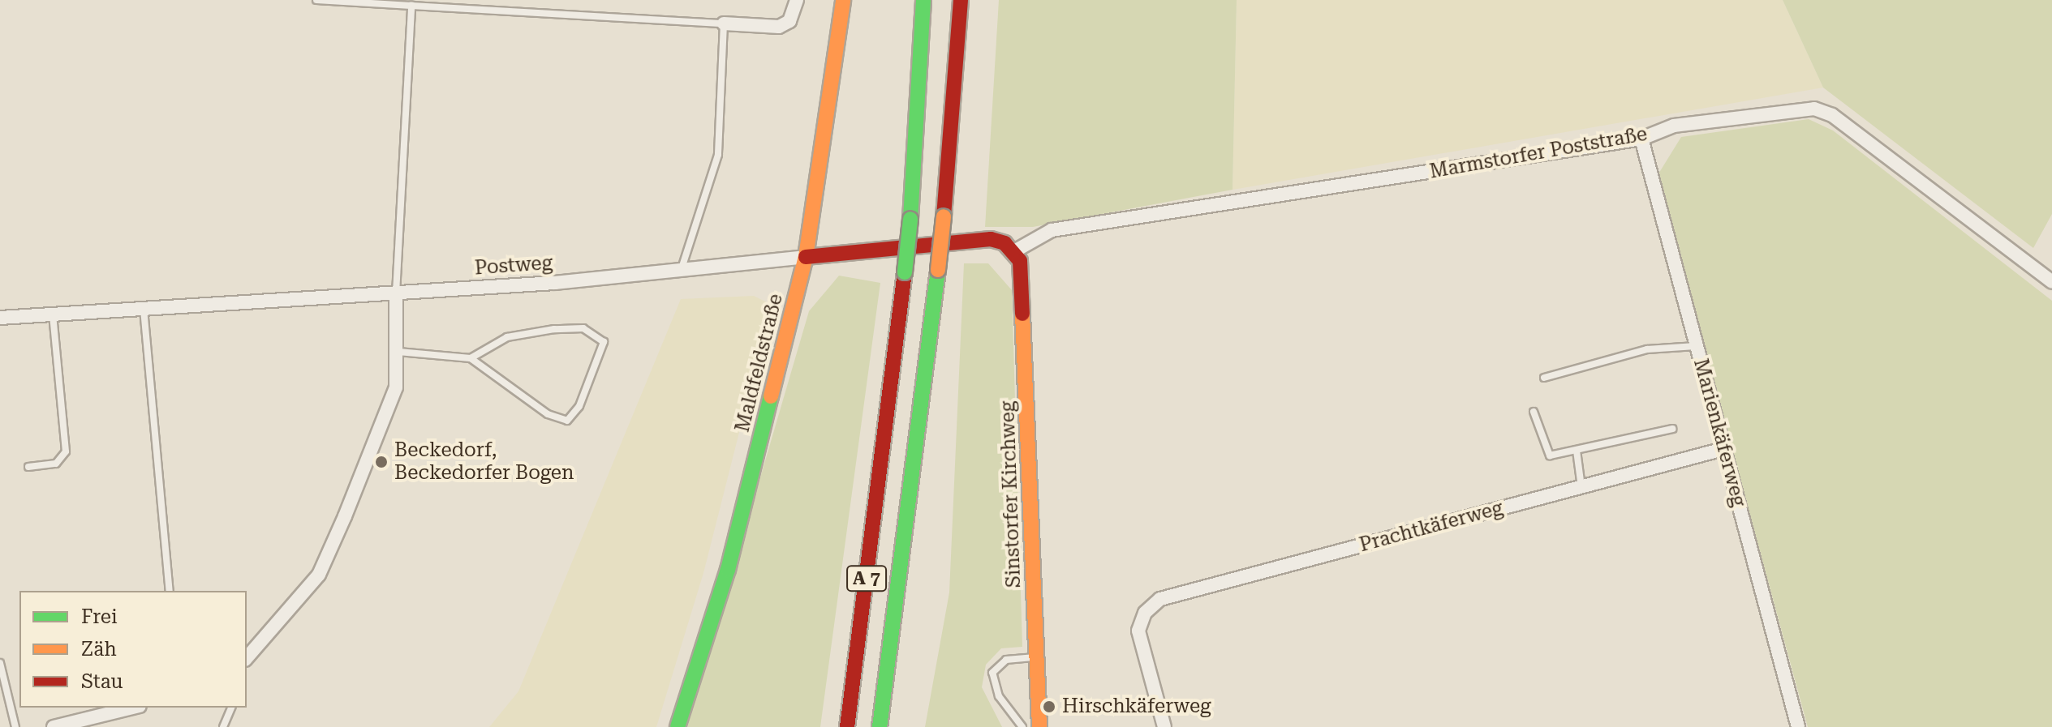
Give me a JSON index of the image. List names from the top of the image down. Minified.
{"streets":{"main road":["Postweg","Maldfeldstraße","Sinstorfer Kirchweg","A 7"],"street":["Marmstorfer Poststraße","Marienkäferweg","Prachtkäferweg"]},"crossings":[["Marmstorfer Poststraße","Postweg"],["Marmstorfer Poststraße","Marienkäferweg"],["Marmstorfer Poststraße","Sinstorfer Kirchweg"],["Postweg","Maldfeldstraße"],["Postweg","Sinstorfer Kirchweg"],["Marienkäferweg","Prachtkäferweg"]],"places":["Beckedorf, Beckedorfer Bogen","Hirschkäferweg"],"legend":["Frei","Zäh","Stau"]}
